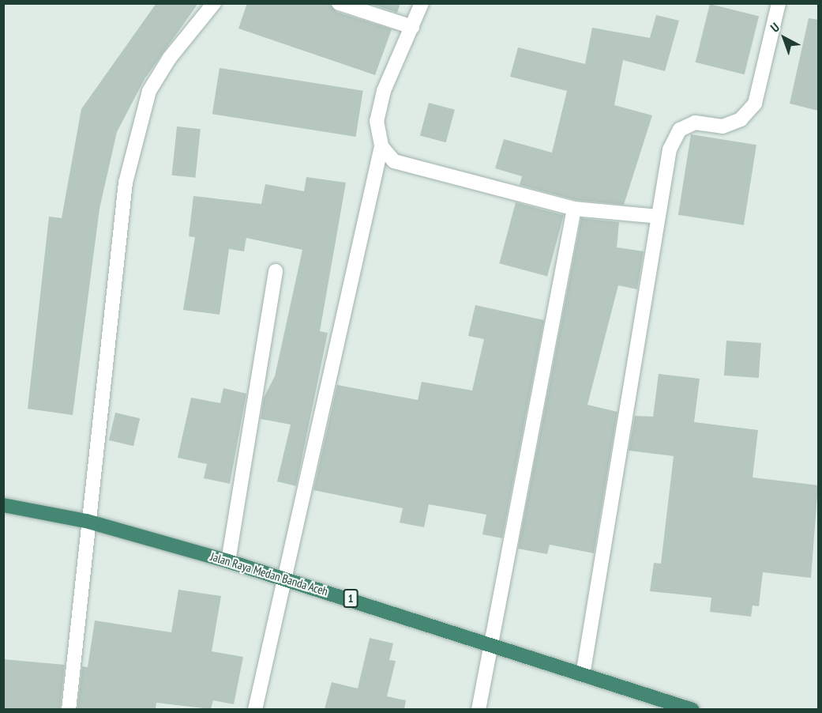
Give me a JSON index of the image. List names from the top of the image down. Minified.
{"streets":{"highway":["Jalan Raya Medan Banda Aceh","1"]},"north":"top left"}
